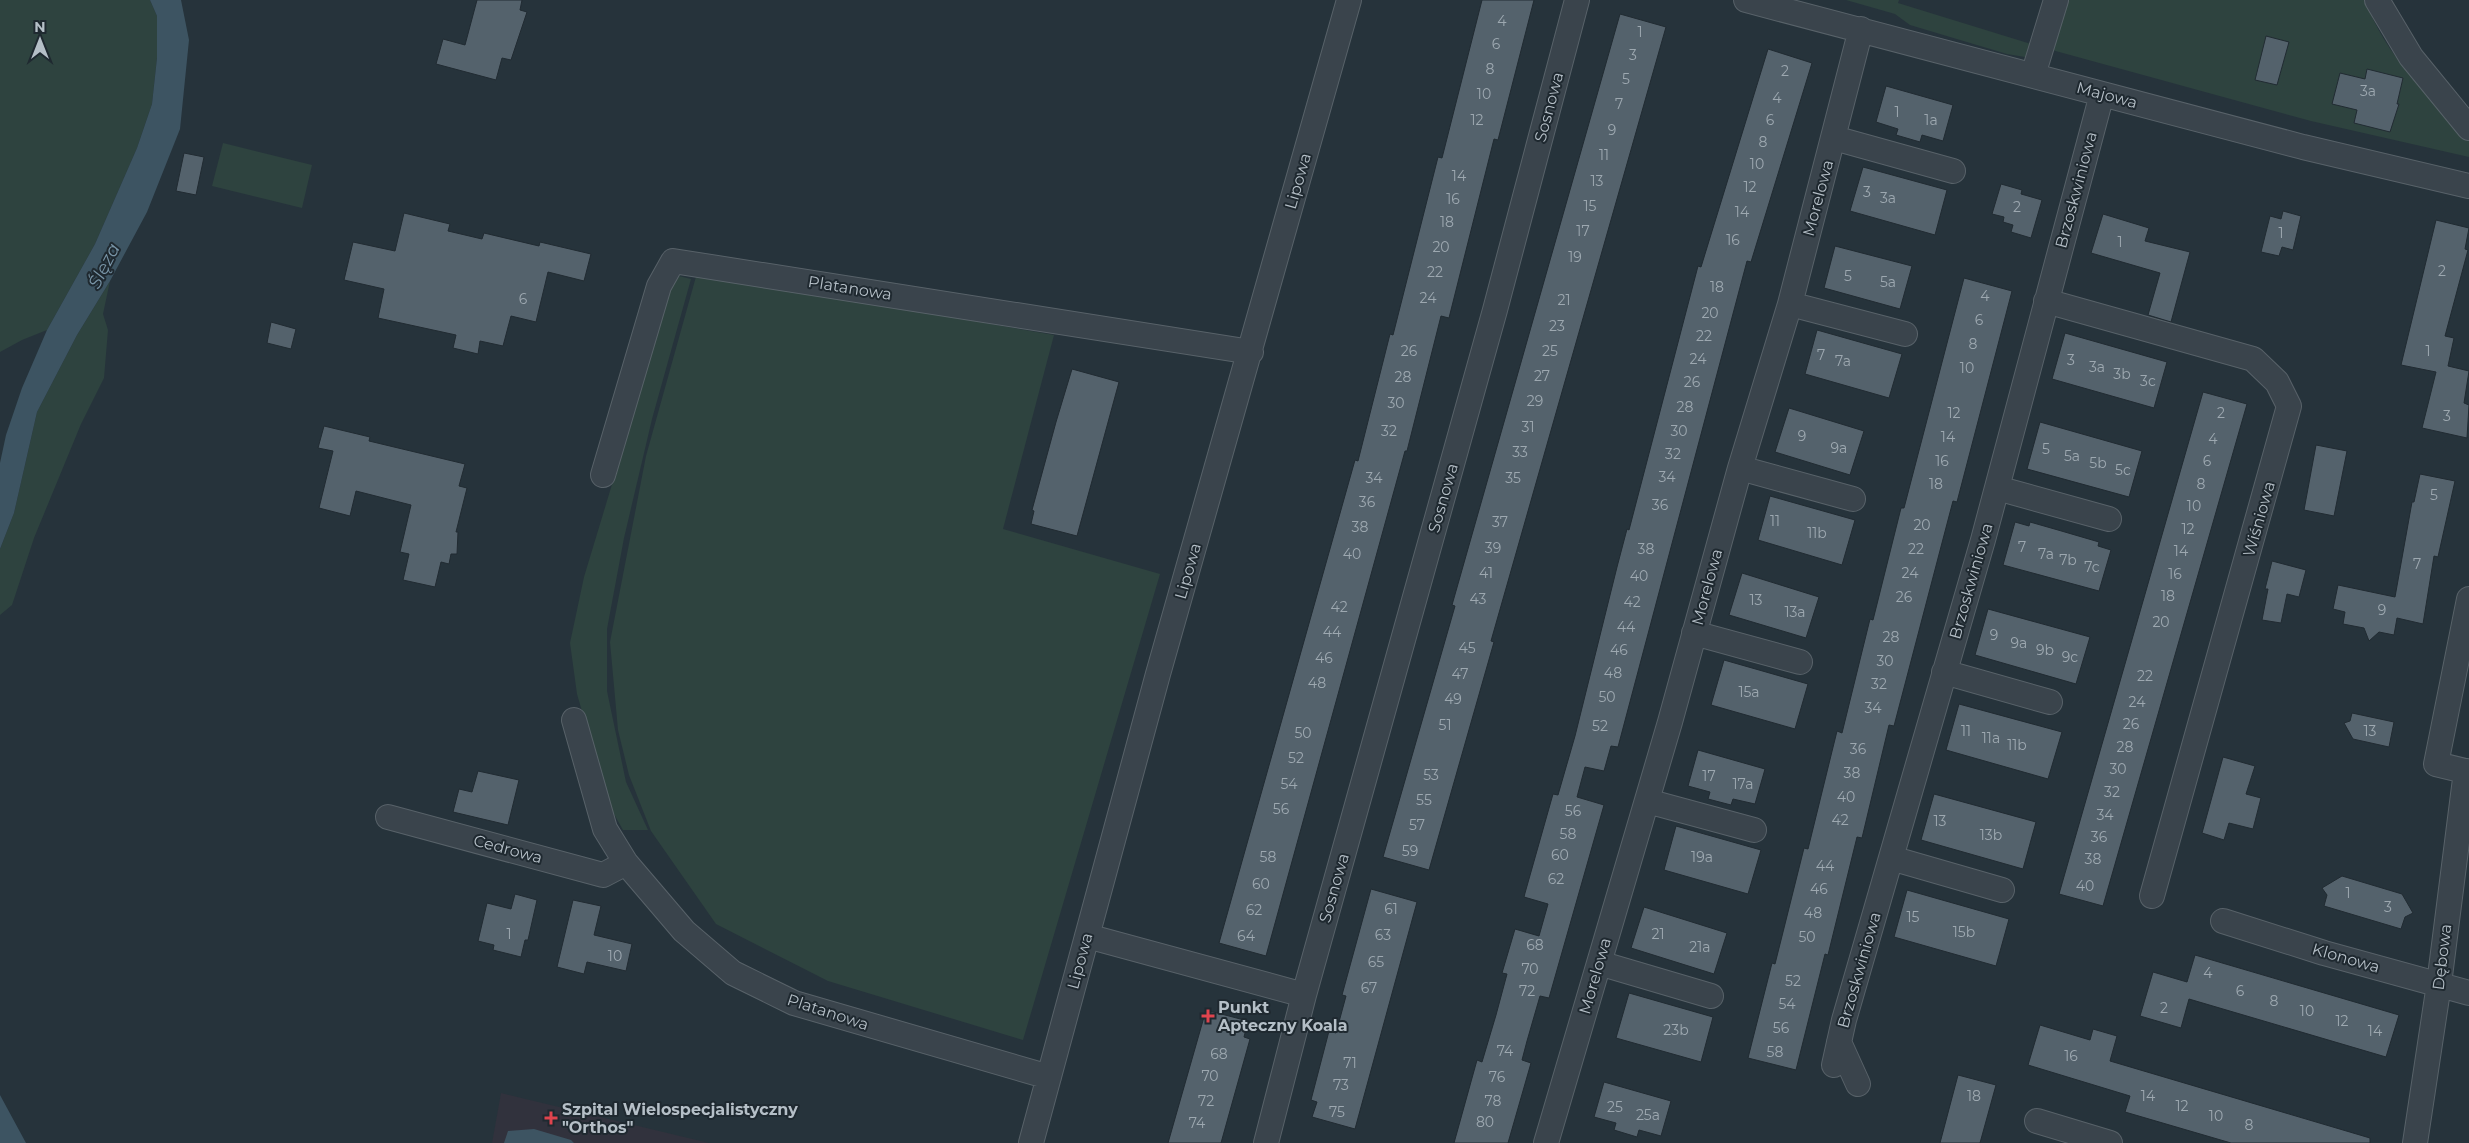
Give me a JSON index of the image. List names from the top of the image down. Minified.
{"streets":{"street":["Majowa","Sosnowa","Lipowa","Brzoskwiniowa","Morelowa","Platanowa","Wiśniowa","Cedrowa","Dębowa","Klonowa"]},"crossings":[["Majowa","Brzoskwiniowa"],["Majowa","Morelowa"],["Lipowa","Platanowa"],["Brzoskwiniowa","Wiśniowa"],["Platanowa","Cedrowa"],["Dębowa","Klonowa"]],"water":["Ślęza"],"places":{"health":["Punkt Apteczny Koala","Szpital Wielospecjalistyczny \"Orthos\""]},"house_numbers":["4","1","6","3","8","2","5","3a","10","4","7","1","12","6","1a","9","8","11","10","14","13","12","3","3a","16","15","2","14","18","17","1","16","1","20","19","2","22","5","5a","18","4","24","6","21","20","6","23","22","8","26","25","1","7","24","3","7a","3a","10","3b","27","28","3c","26","29","30","28","12","2","3","31","32","30","9","14","4","9a","5","33","32","5a","16","6","5b","5c","34","34","35","18","8","5","36","36","10","11","37","20","38","12","11b","7","39","38","22","14","40","7a","7b","7","7c","41","24","16","40","18","26","43","13","42","42","9","13a","20","44","44","9","28","9a","45","46","9b","9c","46","30","48","47","22","48","32","15a","50","49","24","34","26","51","52","11","13","50","11a","11b","28","36","52","30","38","53","17","54","17a","32","40","55","56","56","34","42","13","57","58","13b","36","59","60","58","19a","38","44","62","60","40","46","1","3","61","62","48","15","15b","1","21","63","64","50","68","21a","10","65","70","4","52","67","72","6","8","54","2","10","12","56","23b","14","74","58","68","16","71","70","76","73","18","14","72","78","12","25","75","25a","10","80","74","8"],"north":"top"}
